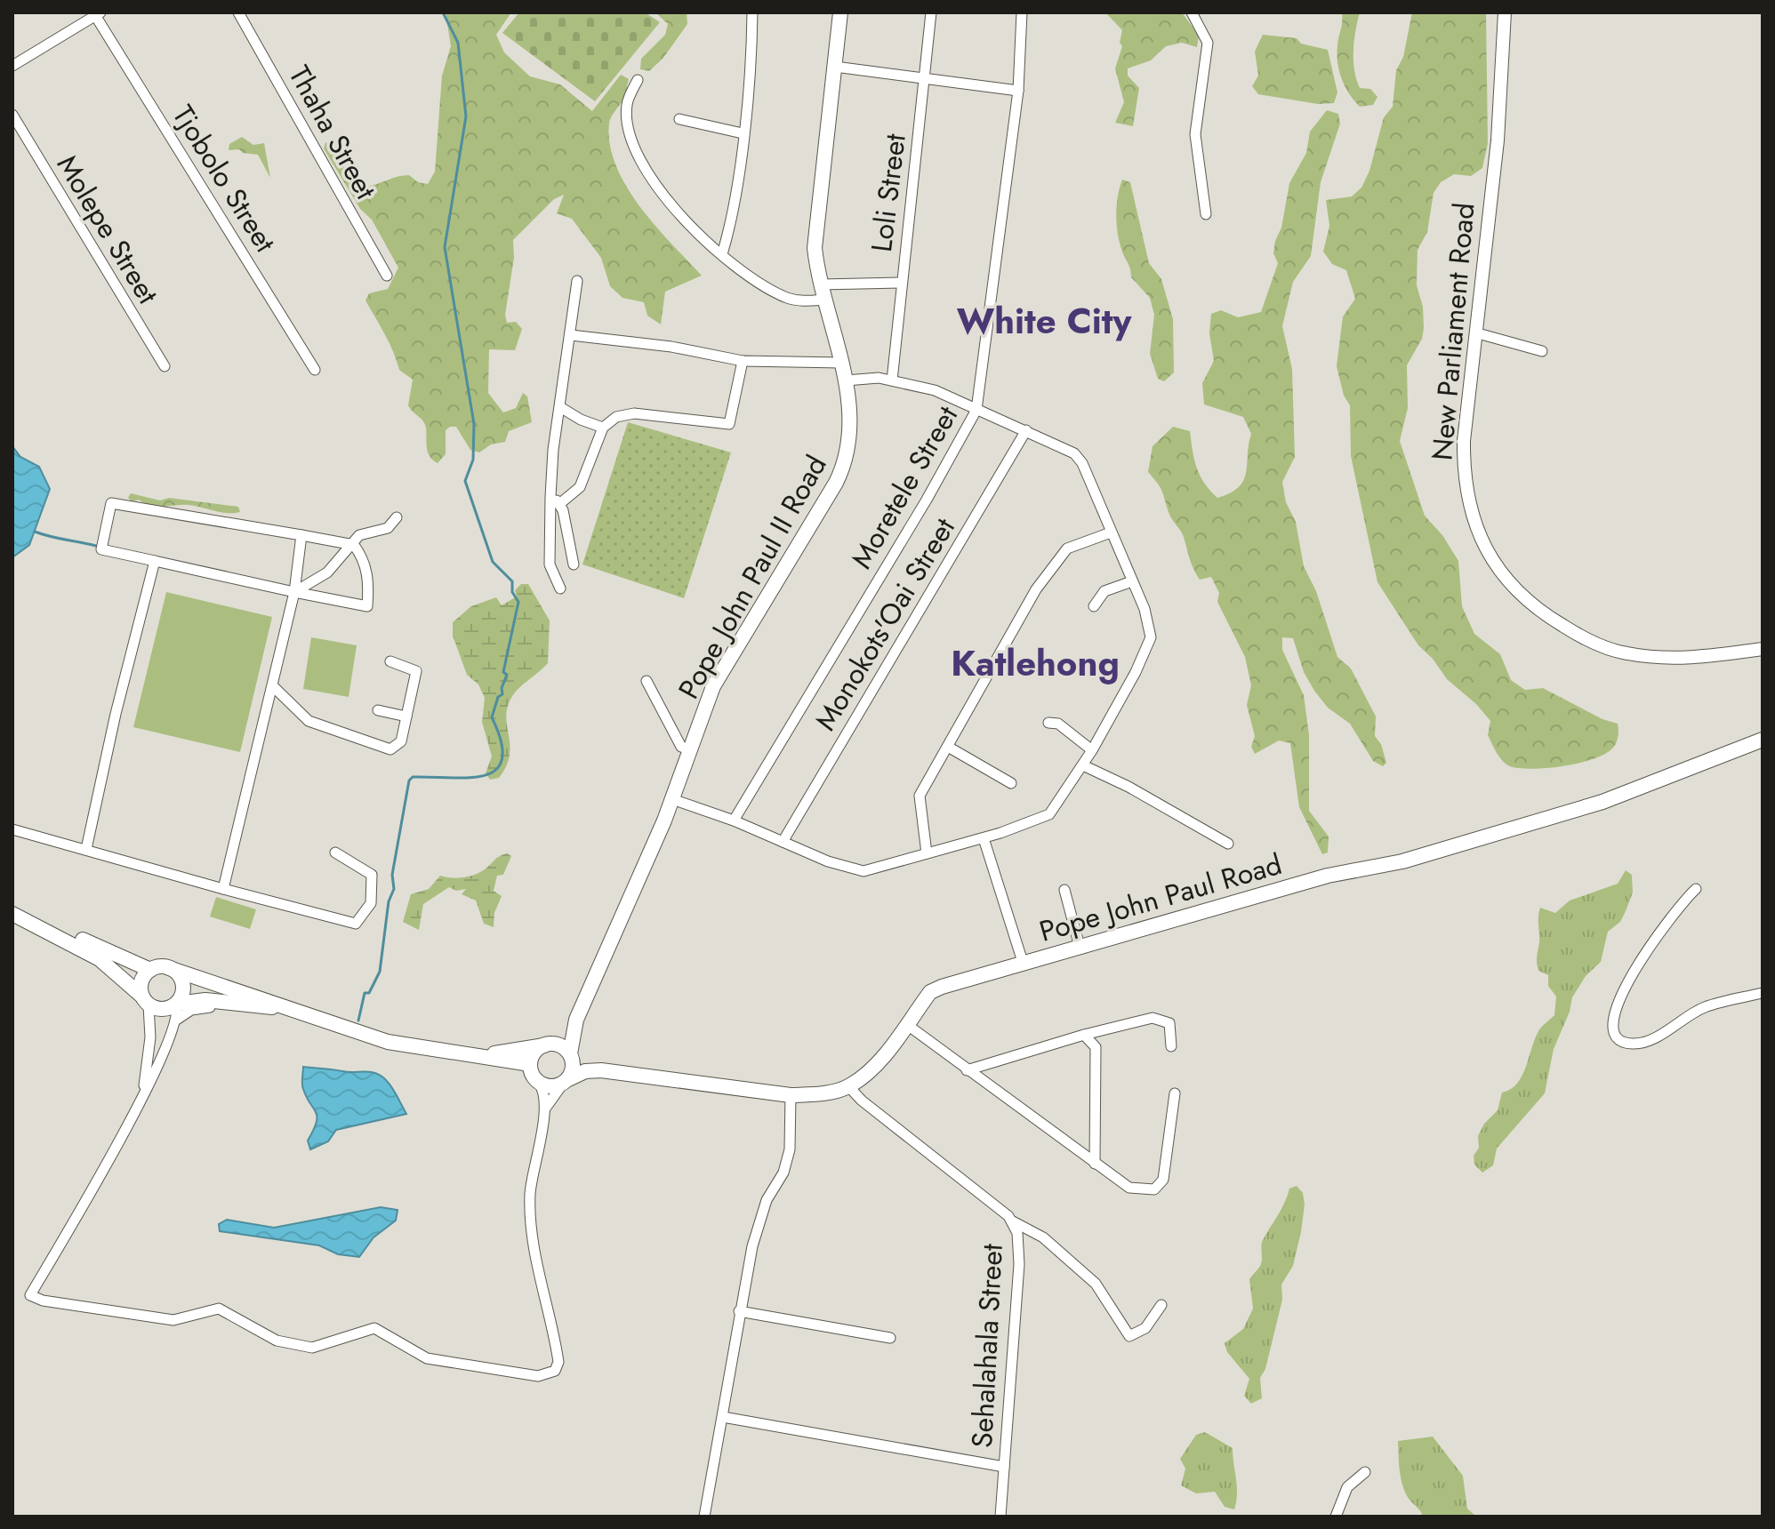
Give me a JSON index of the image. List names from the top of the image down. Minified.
{"streets":{"main road":["Pope John Paul II Road","Pope John Paul Road"],"street":["Thaha Street","Tjobolo Street","Loli Street","Molepe Street","New Parliament Road","Moretele Street","Monokots'Oai Street","Sehalahala Street"]},"crossings":[["Pope John Paul Road","Sehalahala Street"]],"districts":["White City","Katlehong"]}
